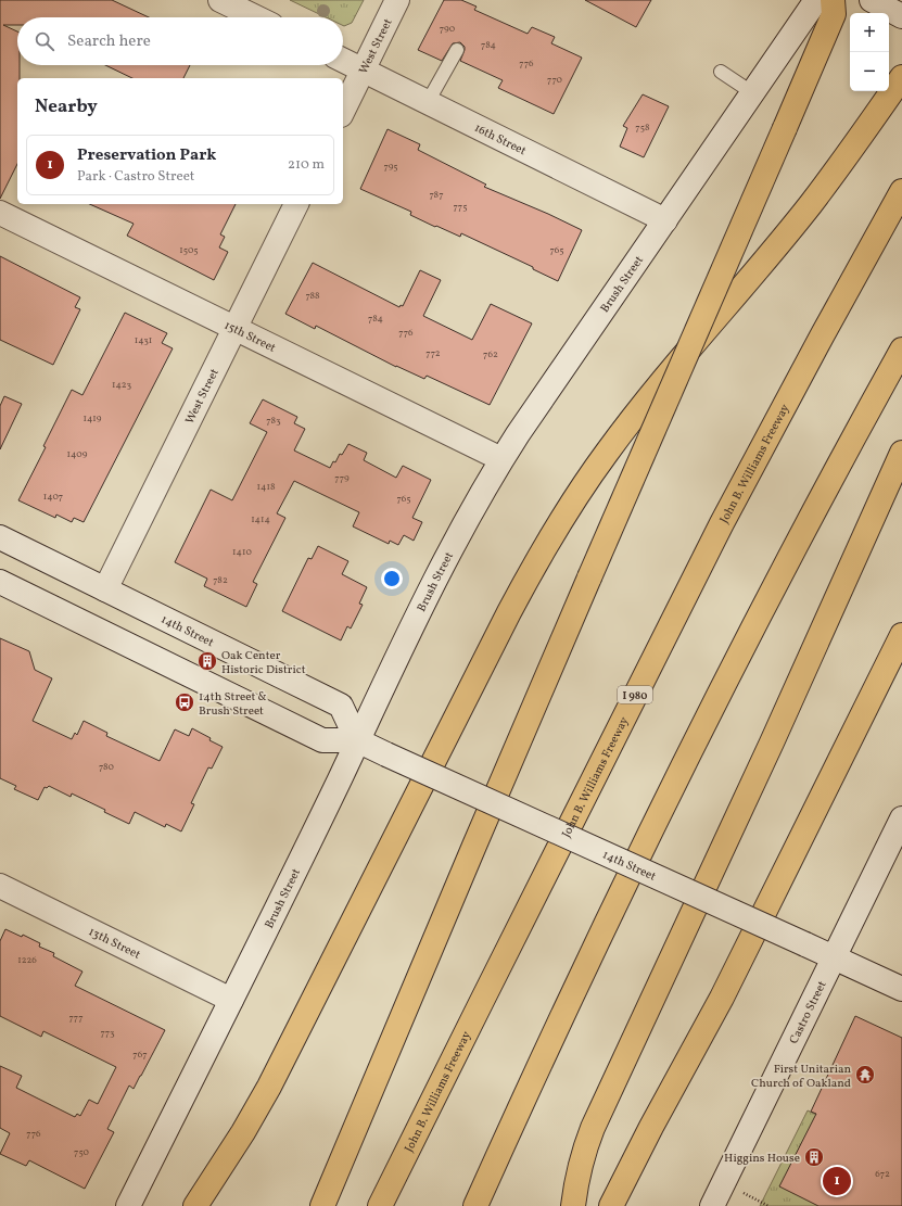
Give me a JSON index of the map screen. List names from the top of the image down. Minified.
{"streets":{"highway":["John B. Williams Freeway","I 980"],"street":["West Street","16th Street","Brush Street","15th Street","14th Street","13th Street","Castro Street"]},"crossings":[["West Street","16th Street"],["West Street","15th Street"],["West Street","14th Street"],["16th Street","Brush Street"],["Brush Street","15th Street"],["Brush Street","14th Street"],["Brush Street","13th Street"],["14th Street","Castro Street"]],"places":{"building":["Oak Center Historic District","Higgins House"],"bus stop":["14th Street & Brush Street"],"temple":["First Unitarian Church of Oakland"]},"house_numbers":["790","784","776","770","758","795","787","775","1505","765","788","784","776","1431","772","762","1423","1419","783","1409","779","1418","1407","765","1414","1410","782","780","1226","777","773","767","776","750","672"],"page":{"map_buttons":["+","−"],"search":"Search here","heading":"Nearby","list":[{"mark":"1","name":"Preservation Park","note":"Park · Castro Street","value":"210 m"}],"pins":"1"}}
